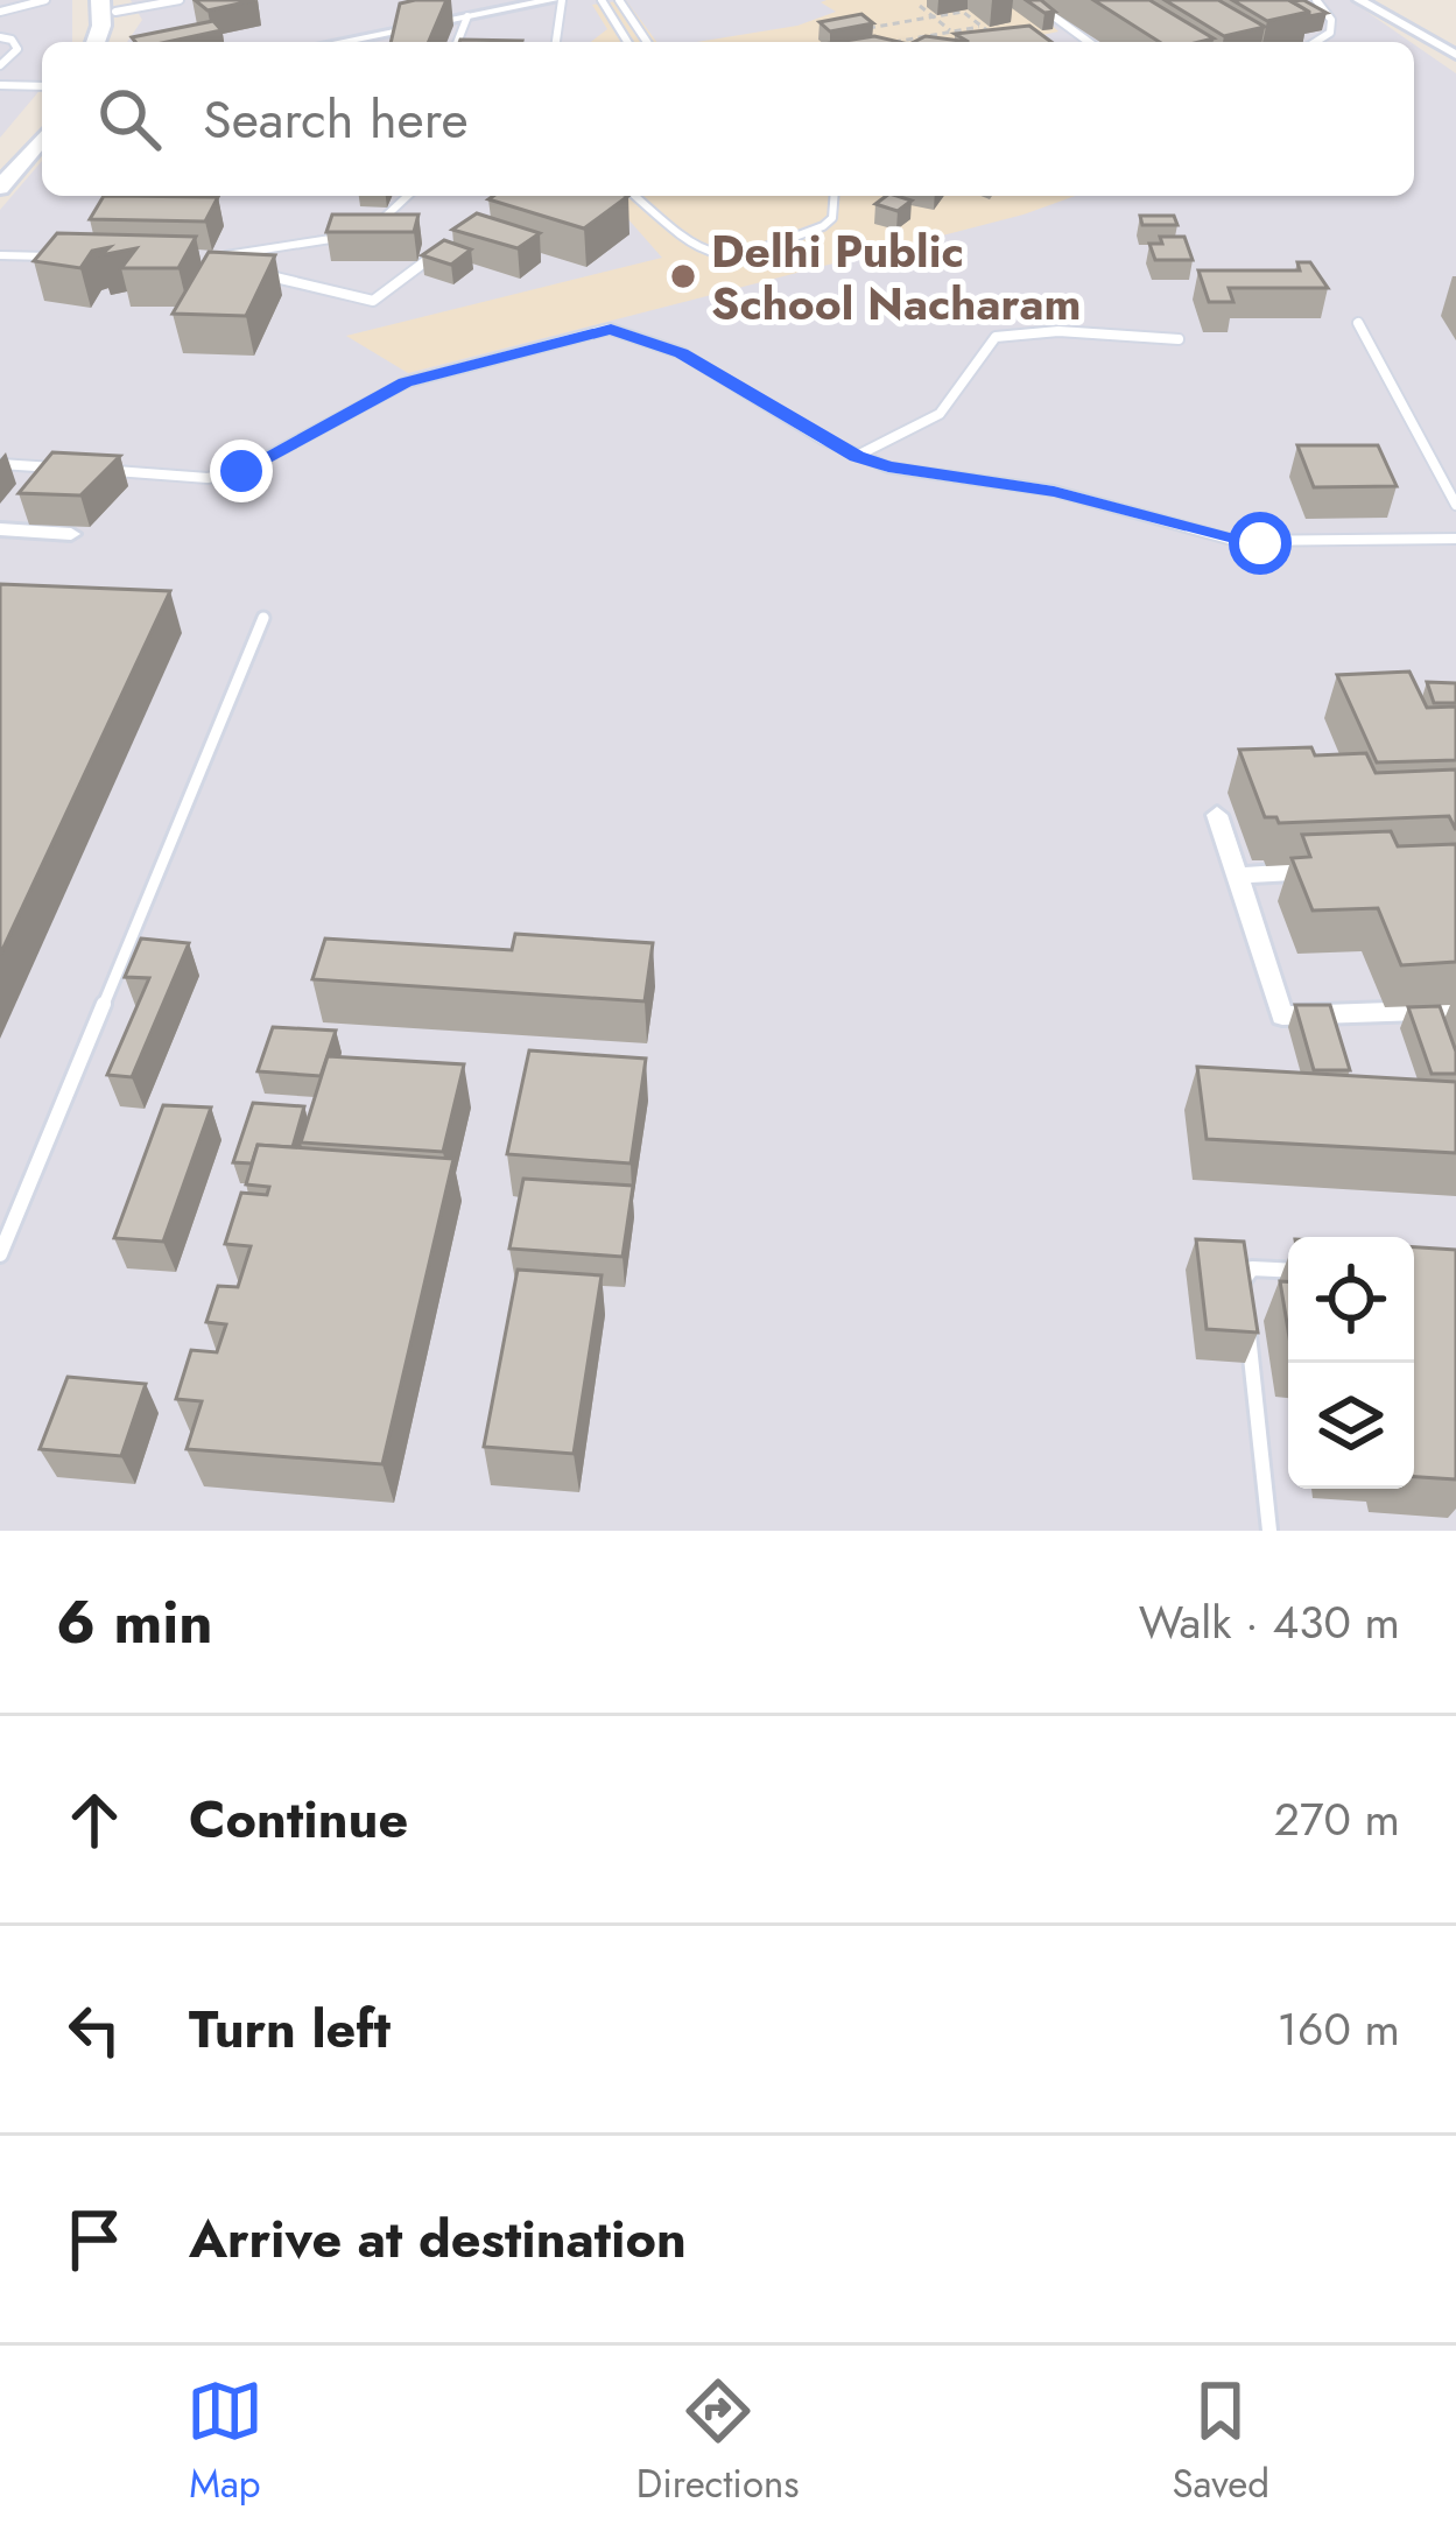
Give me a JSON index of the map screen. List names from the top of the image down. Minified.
{"places":["Delhi Public School Nacharam"],"page":{"search":"Search here","heading":["6 min","Walk · 430 m"],"list":[["Continue","270 m"],["Turn left","160 m"],"Arrive at destination"],"nav":["Map","Directions","Saved"]}}
